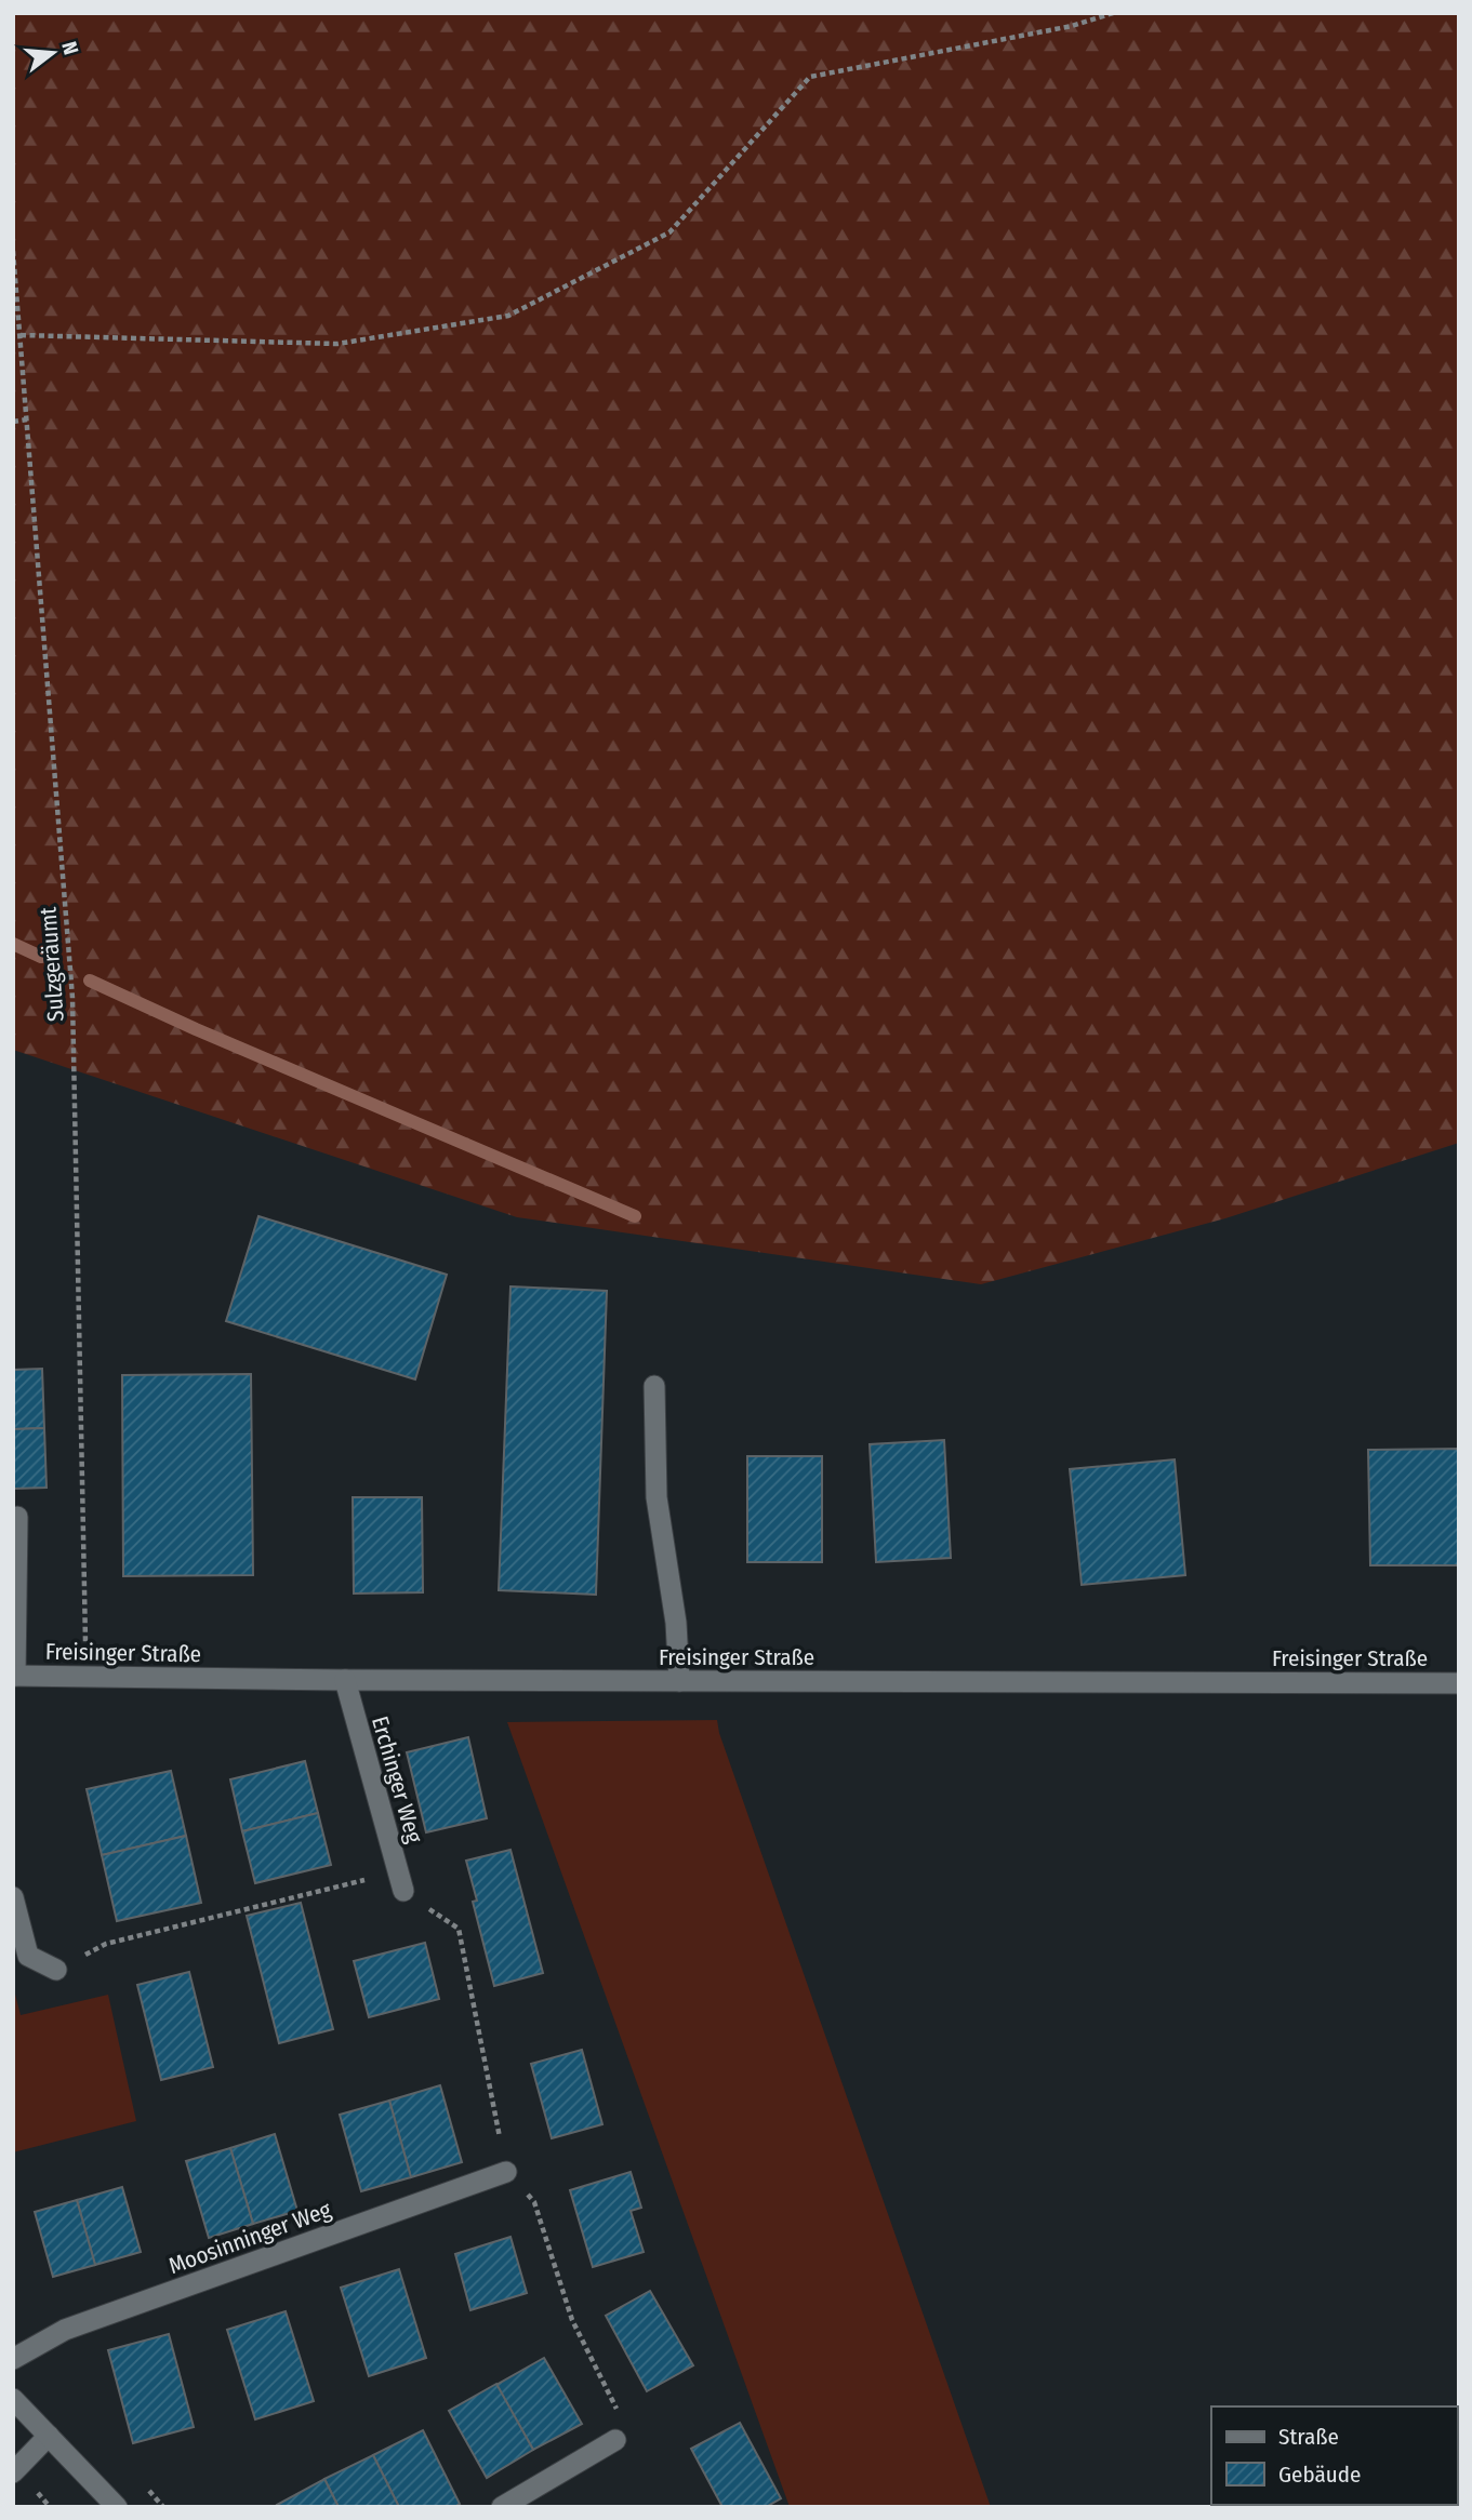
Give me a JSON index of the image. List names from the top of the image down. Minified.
{"streets":{"street":["Freisinger Straße","Erchinger Weg","Moosinninger Weg"],"path":["Sulzgeräumt"]},"crossings":[["Sulzgeräumt","Freisinger Straße"],["Freisinger Straße","Erchinger Weg"]],"legend":["Straße","Gebäude"],"north":"right"}
